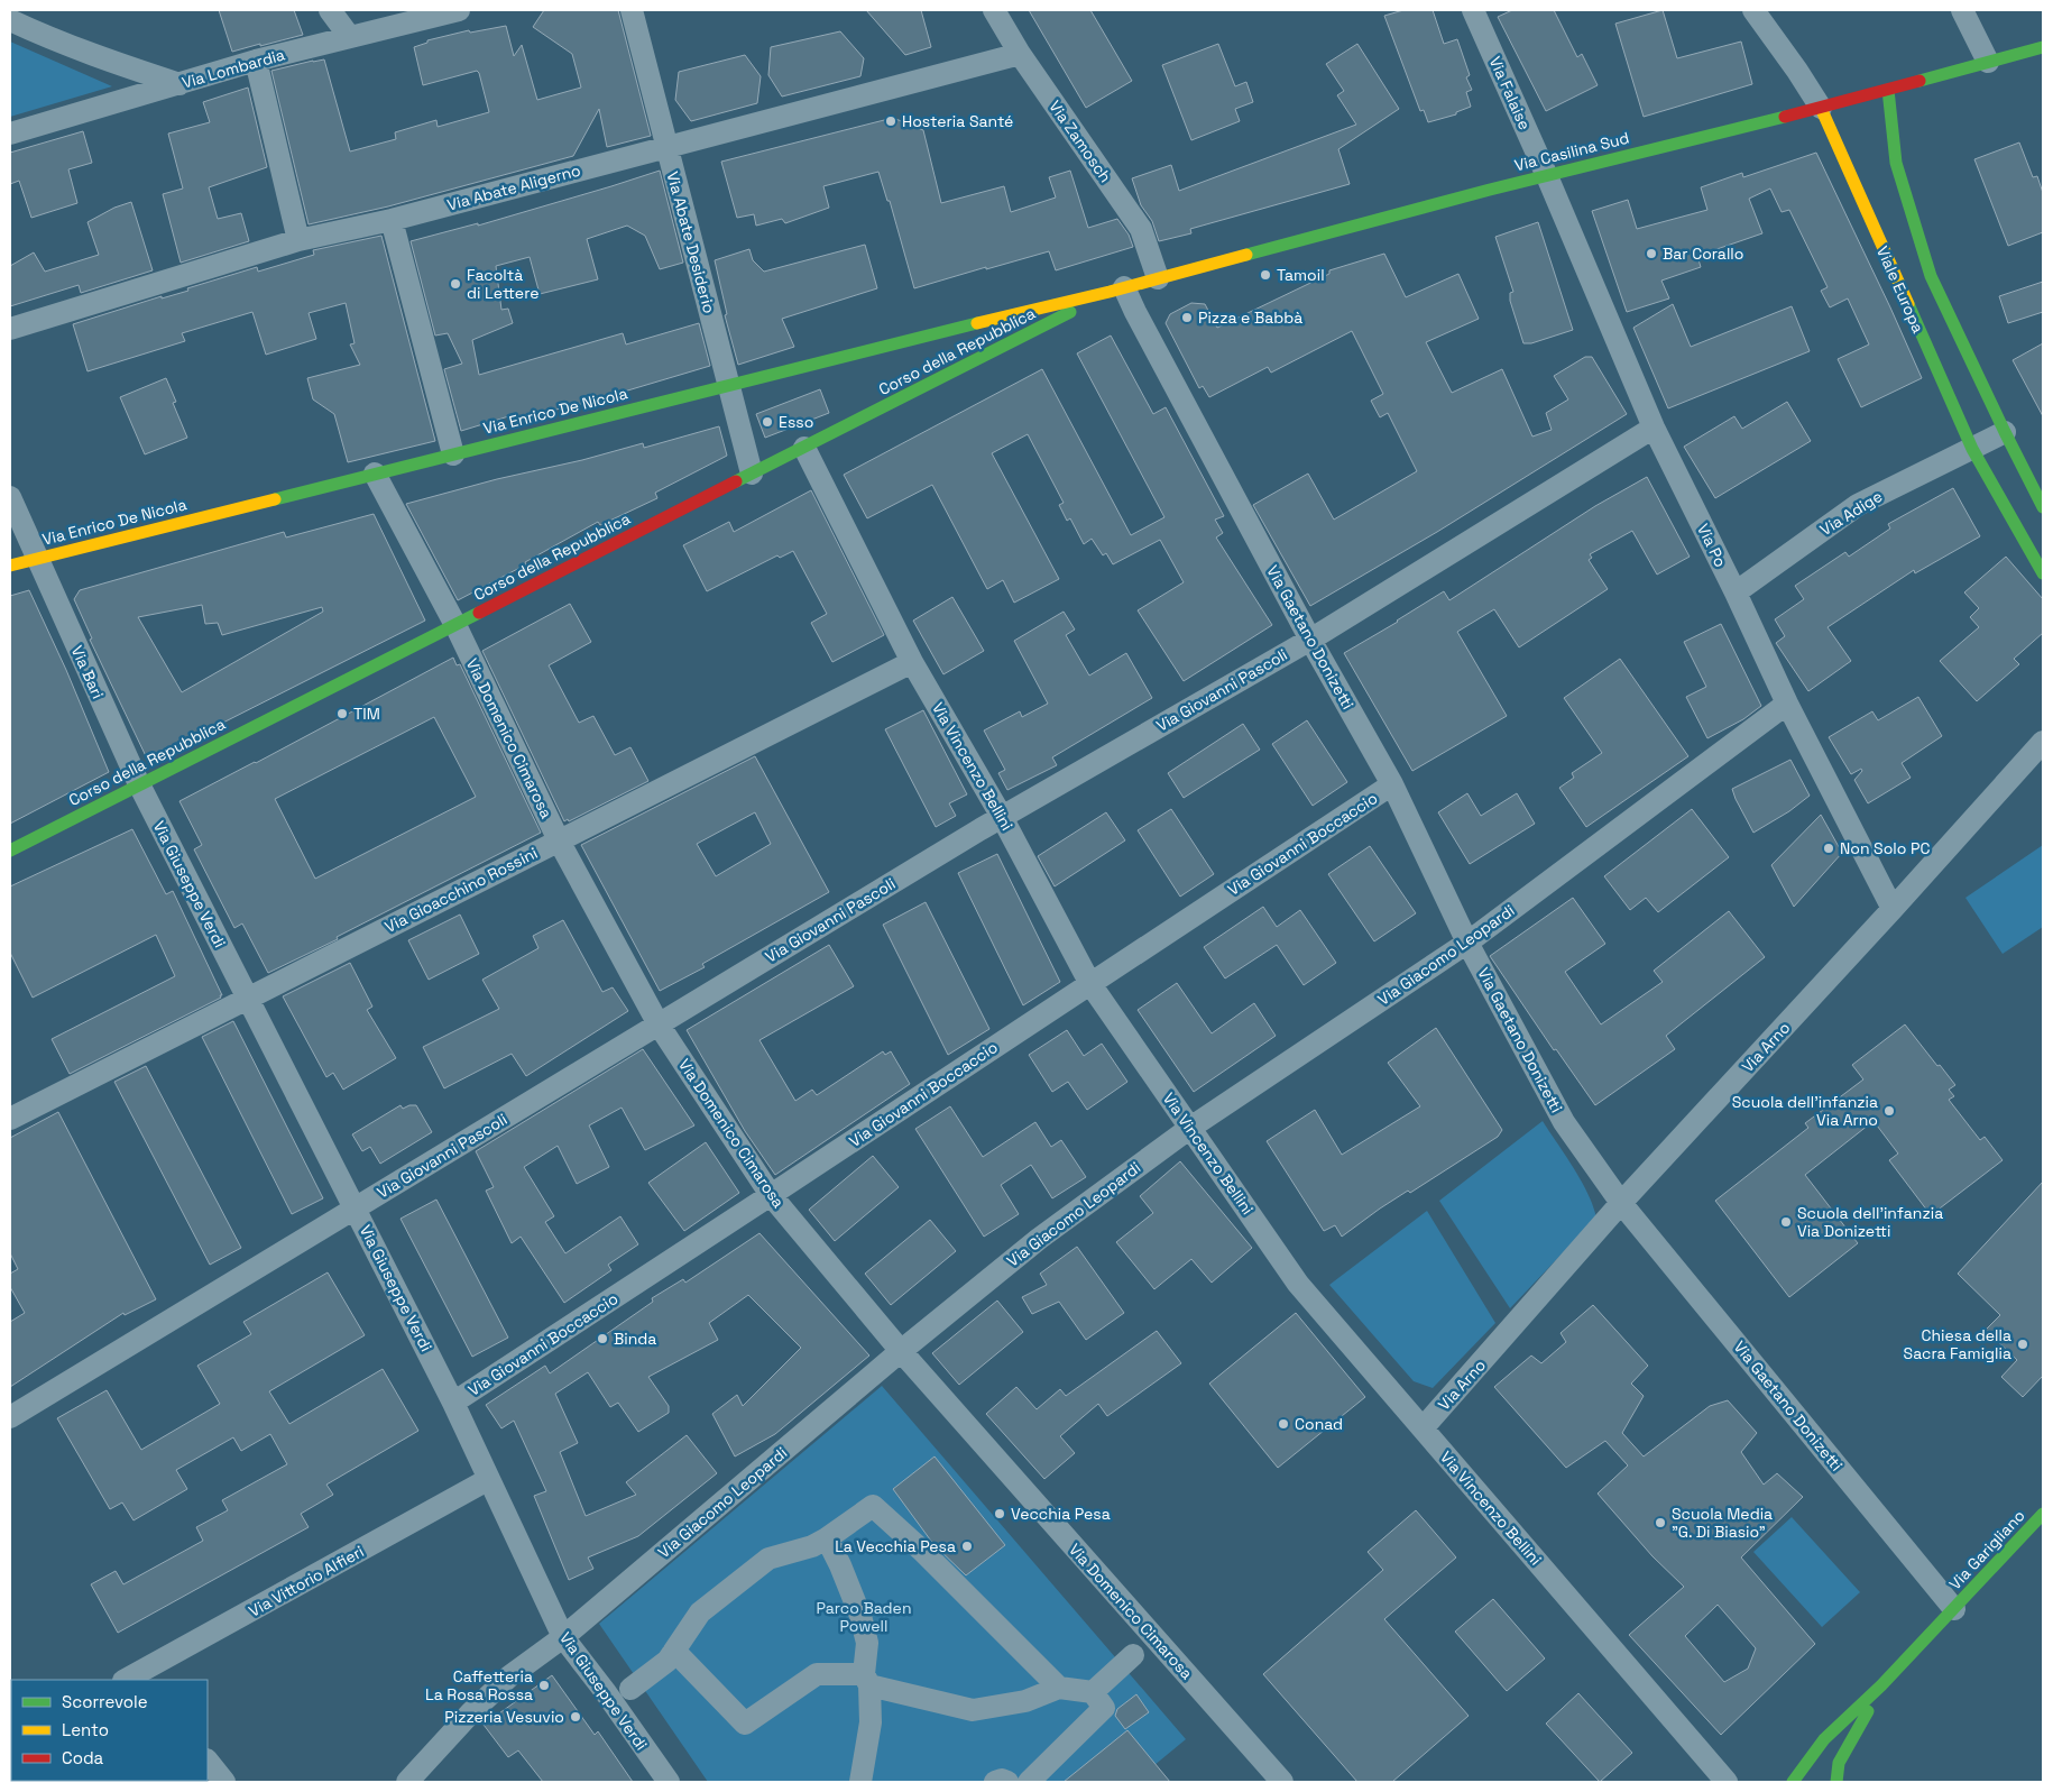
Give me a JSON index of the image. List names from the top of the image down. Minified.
{"streets":{"main road":["Via Casilina Sud","Viale Europa","Corso della Repubblica","Via Enrico De Nicola","Via Garigliano"],"street":["Via Lombardia","Via Falaise","Via Zamosch","Via Abate Aligerno","Via Abate Desiderio","Via Adige","Via Po","Via Gaetano Donizetti","Via Bari","Via Giovanni Pascoli","Via Domenico Cimarosa","Via Vincenzo Bellini","Via Giovanni Boccaccio","Via Giuseppe Verdi","Via Gioacchino Rossini","Via Giacomo Leopardi","Via Arno","Via Vittorio Alfieri"]},"crossings":[["Via Falaise","Via Casilina Sud"],["Via Falaise","Via Po"],["Via Zamosch","Via Casilina Sud"],["Via Zamosch","Via Abate Aligerno"],["Via Casilina Sud","Viale Europa"],["Via Casilina Sud","Corso della Repubblica"],["Via Casilina Sud","Via Enrico De Nicola"],["Via Casilina Sud","Via Po"],["Via Casilina Sud","Via Gaetano Donizetti"],["Via Abate Aligerno","Via Abate Desiderio"],["Via Abate Desiderio","Corso della Repubblica"],["Via Abate Desiderio","Via Enrico De Nicola"],["Viale Europa","Via Adige"],["Corso della Repubblica","Via Enrico De Nicola"],["Corso della Repubblica","Via Gaetano Donizetti"],["Corso della Repubblica","Via Bari"],["Corso della Repubblica","Via Domenico Cimarosa"],["Corso della Repubblica","Via Vincenzo Bellini"],["Corso della Repubblica","Via Giuseppe Verdi"],["Via Enrico De Nicola","Via Gaetano Donizetti"],["Via Enrico De Nicola","Via Bari"],["Via Enrico De Nicola","Via Domenico Cimarosa"],["Via Adige","Via Po"],["Via Po","Via Giovanni Pascoli"],["Via Po","Via Giacomo Leopardi"],["Via Po","Via Arno"],["Via Gaetano Donizetti","Via Giovanni Pascoli"],["Via Gaetano Donizetti","Via Giovanni Boccaccio"],["Via Gaetano Donizetti","Via Giacomo Leopardi"],["Via Gaetano Donizetti","Via Arno"],["Via Gaetano Donizetti","Via Garigliano"],["Via Bari","Via Giuseppe Verdi"],["Via Giovanni Pascoli","Via Domenico Cimarosa"],["Via Giovanni Pascoli","Via Vincenzo Bellini"],["Via Giovanni Pascoli","Via Giuseppe Verdi"],["Via Domenico Cimarosa","Via Giovanni Boccaccio"],["Via Domenico Cimarosa","Via Gioacchino Rossini"],["Via Domenico Cimarosa","Via Giacomo Leopardi"],["Via Vincenzo Bellini","Via Giovanni Boccaccio"],["Via Vincenzo Bellini","Via Gioacchino Rossini"],["Via Vincenzo Bellini","Via Giacomo Leopardi"],["Via Vincenzo Bellini","Via Arno"],["Via Giovanni Boccaccio","Via Giuseppe Verdi"],["Via Giuseppe Verdi","Via Gioacchino Rossini"],["Via Giuseppe Verdi","Via Giacomo Leopardi"],["Via Giuseppe Verdi","Via Vittorio Alfieri"]],"parks":["Parco Baden Powell"],"places":["Hosteria Santé","Bar Corallo","Tamoil","Facoltà di Lettere","Pizza e Babbà","Esso","TIM","Non Solo PC","Scuola dell'infanzia Via Arno","Scuola dell'infanzia Via Donizetti","Binda","Chiesa della Sacra Famiglia","Conad","Vecchia Pesa","Scuola Media \"G. Di Biasio\"","La Vecchia Pesa","Caffetteria La Rosa Rossa","Pizzeria Vesuvio"],"legend":["Scorrevole","Lento","Coda"]}
